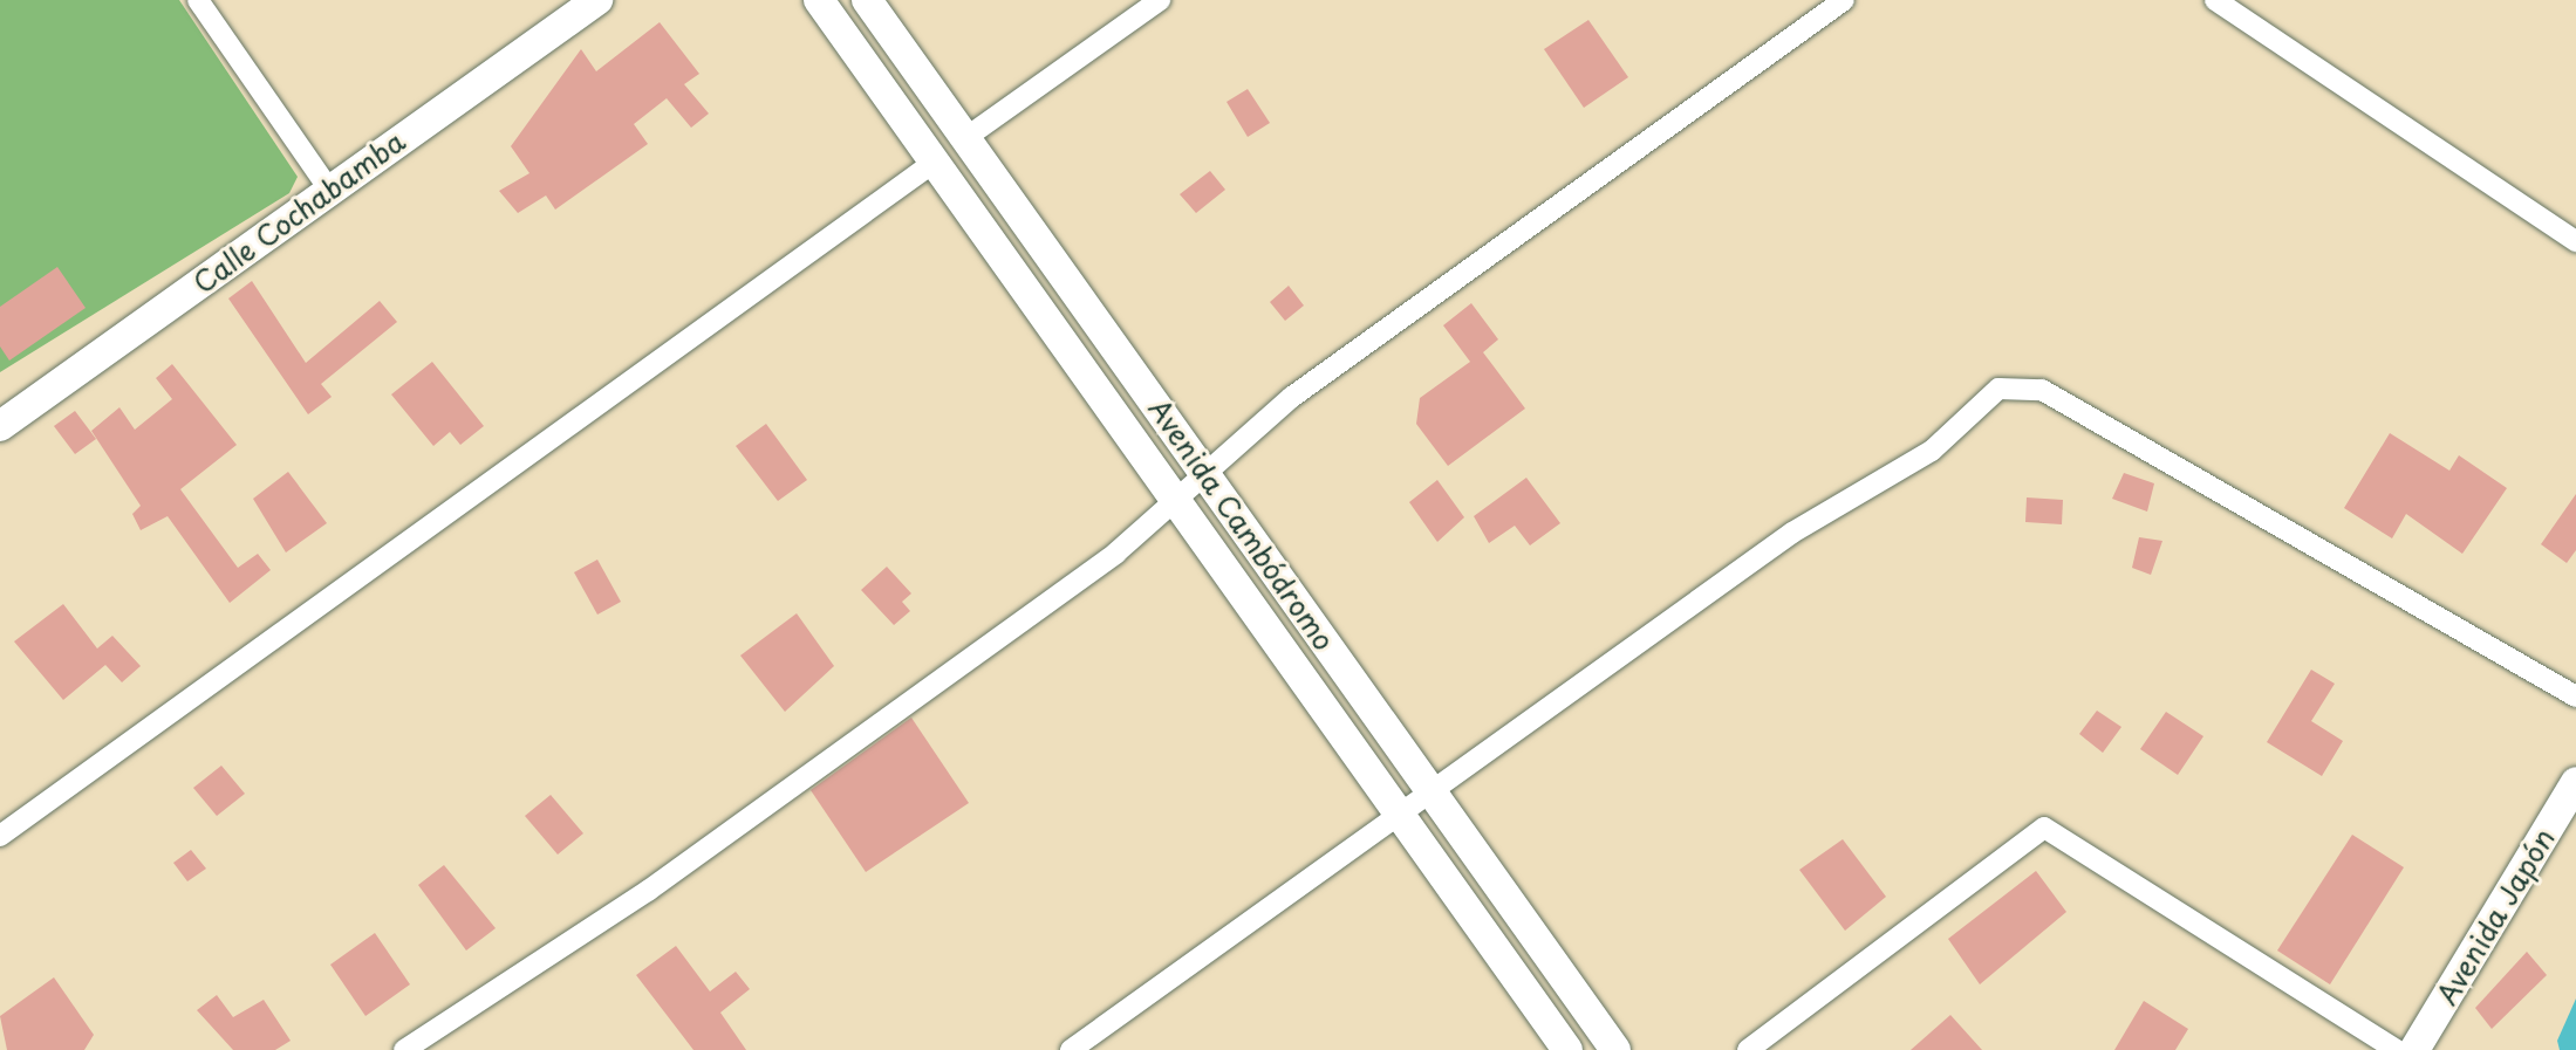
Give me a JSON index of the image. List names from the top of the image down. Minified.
{"streets":{"street":["Calle Cochabamba","Avenida Cambódromo","Avenida Japón"]}}
